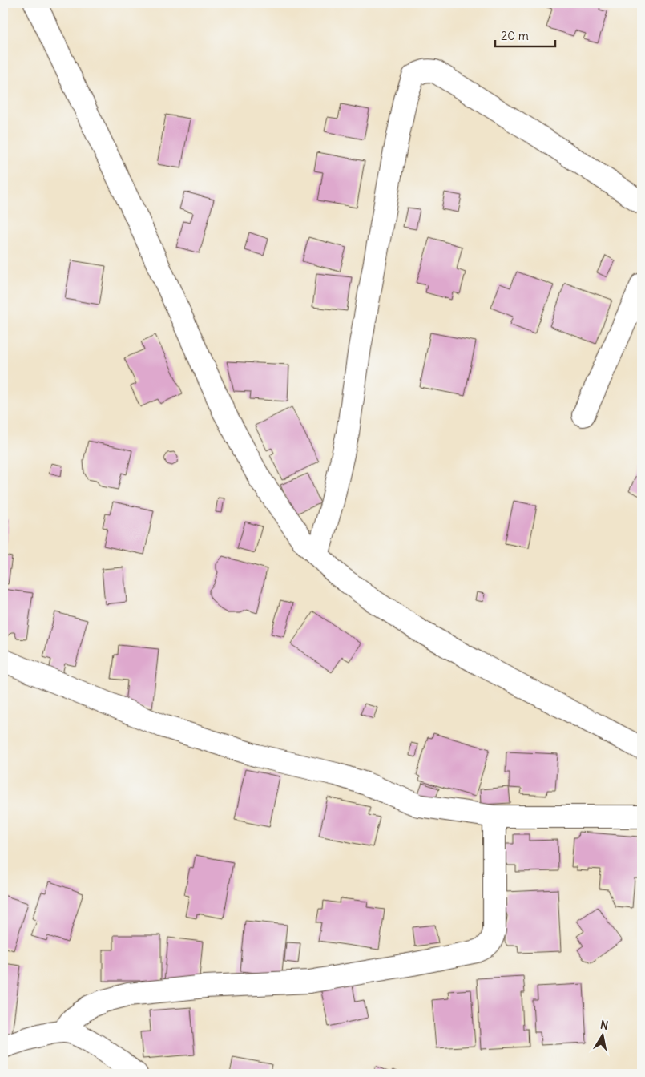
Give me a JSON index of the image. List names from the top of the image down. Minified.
{"scale_bar":"20 m","north":"top"}
